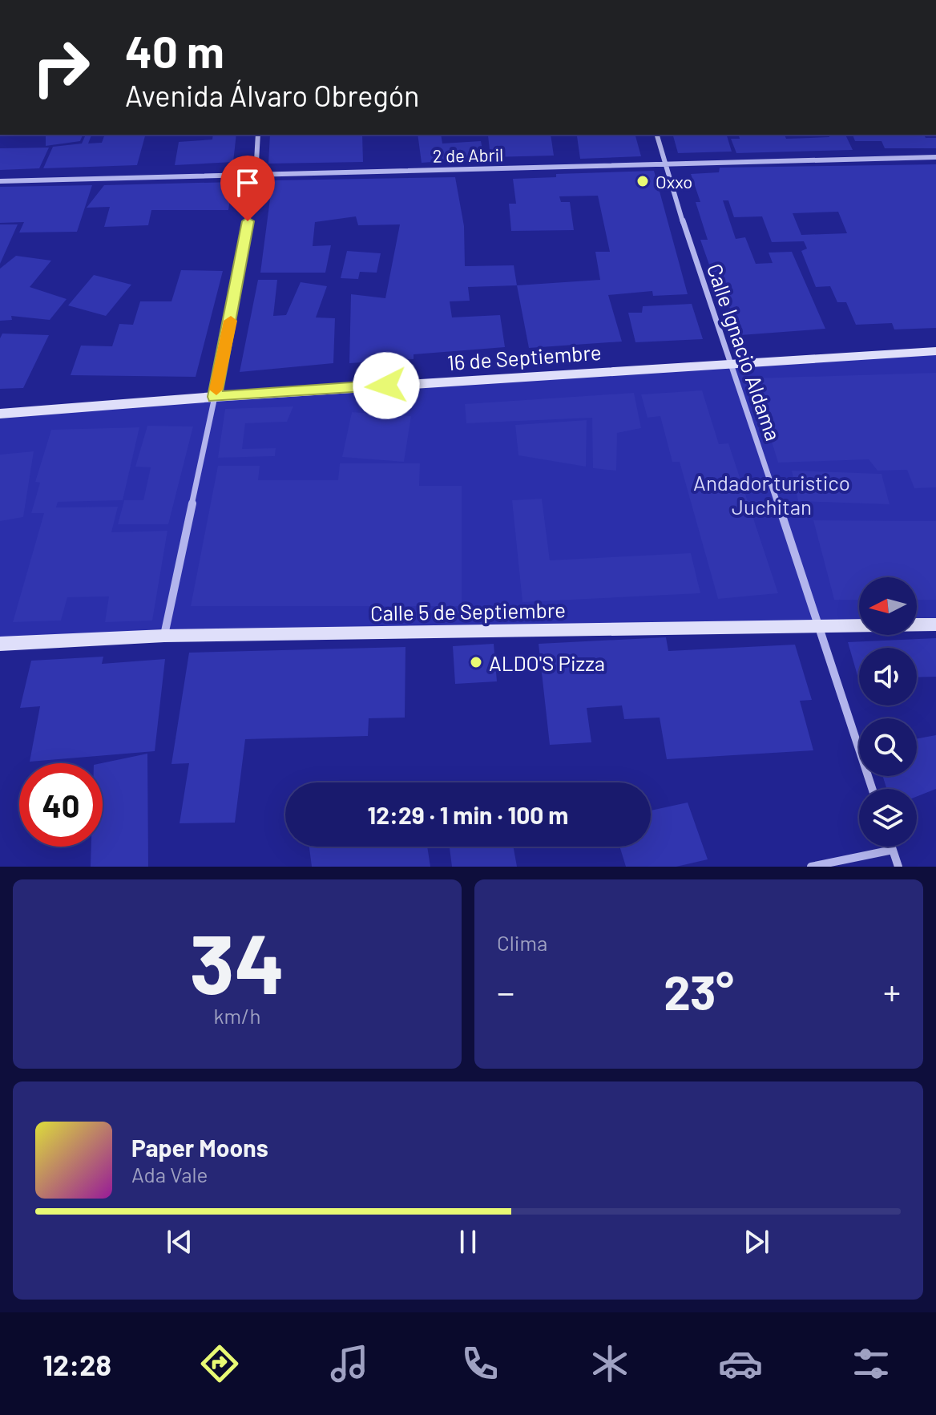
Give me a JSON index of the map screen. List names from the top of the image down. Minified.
{"streets":{"street":["2 de Abril","Calle Ignacio Aldama","16 de Septiembre","Calle 5 de Septiembre"]},"crossings":[["2 de Abril","Calle Ignacio Aldama"],["Calle Ignacio Aldama","16 de Septiembre"],["Calle Ignacio Aldama","Calle 5 de Septiembre"]],"parks":["Andador turistico Juchitan"],"places":["Oxxo","ALDO'S Pizza"],"north":"left","page":{"turn":["40 m","Avenida Álvaro Obregón"],"limit":"40","trip":"12:29 · 1 min · 100 m","tile":[["34","km/h"],"Clima"],"heat":["−","23°","+"],"song":["Paper Moons","Ada Vale"],"tabs":"12:28"}}
